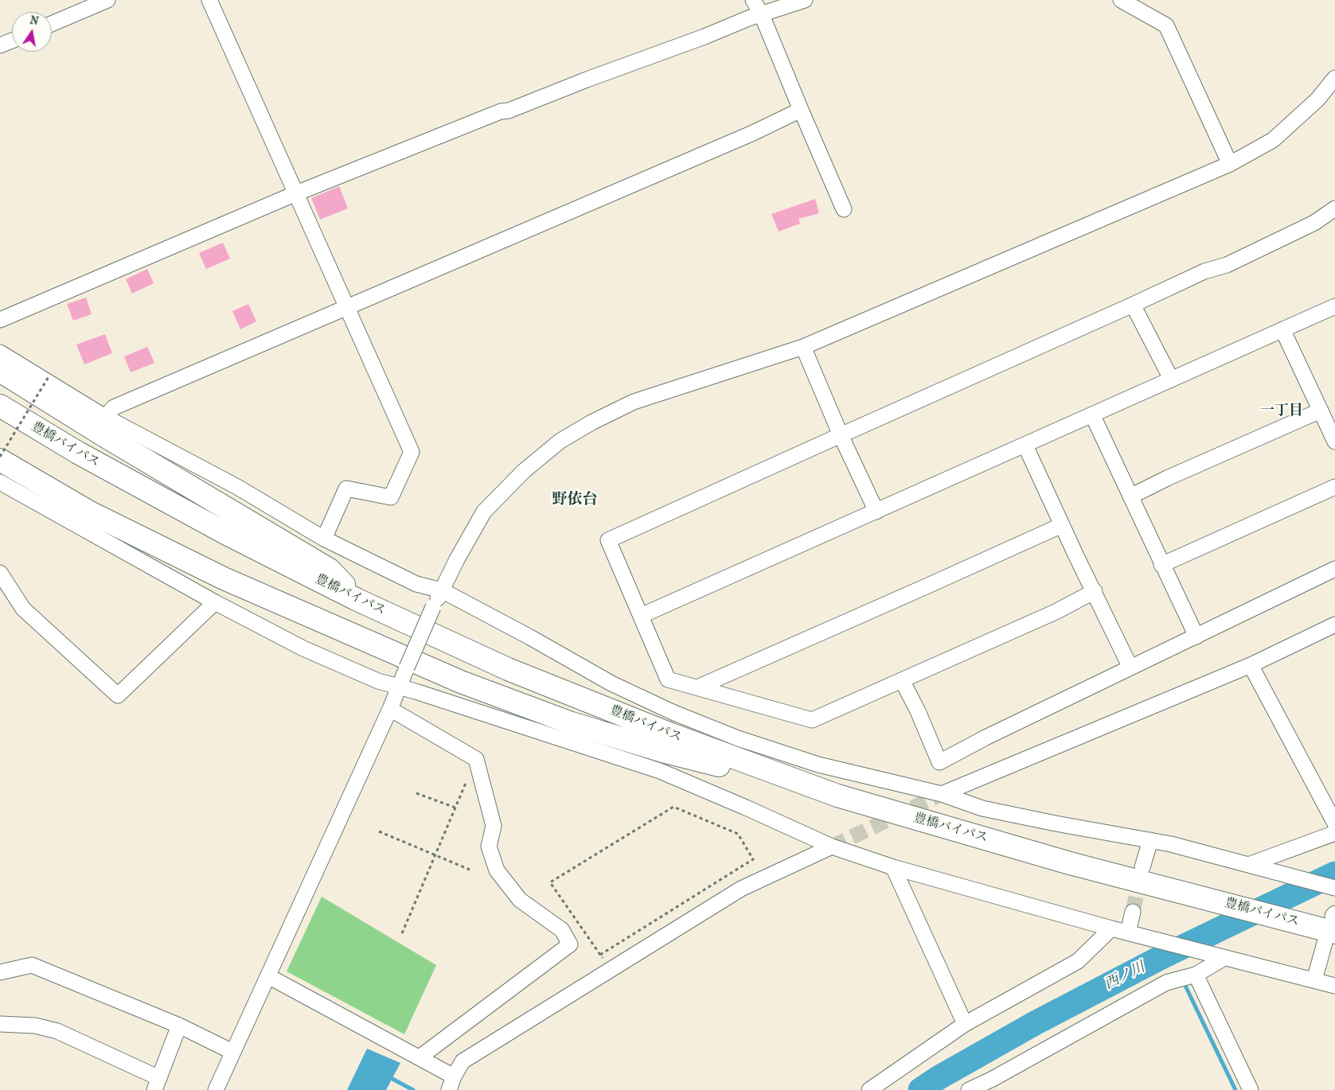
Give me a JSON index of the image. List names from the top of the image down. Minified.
{"streets":{"highway":["豊橋バイパス"]},"districts":["一丁目","野依台"],"water":["西ノ川"],"north":"top"}
